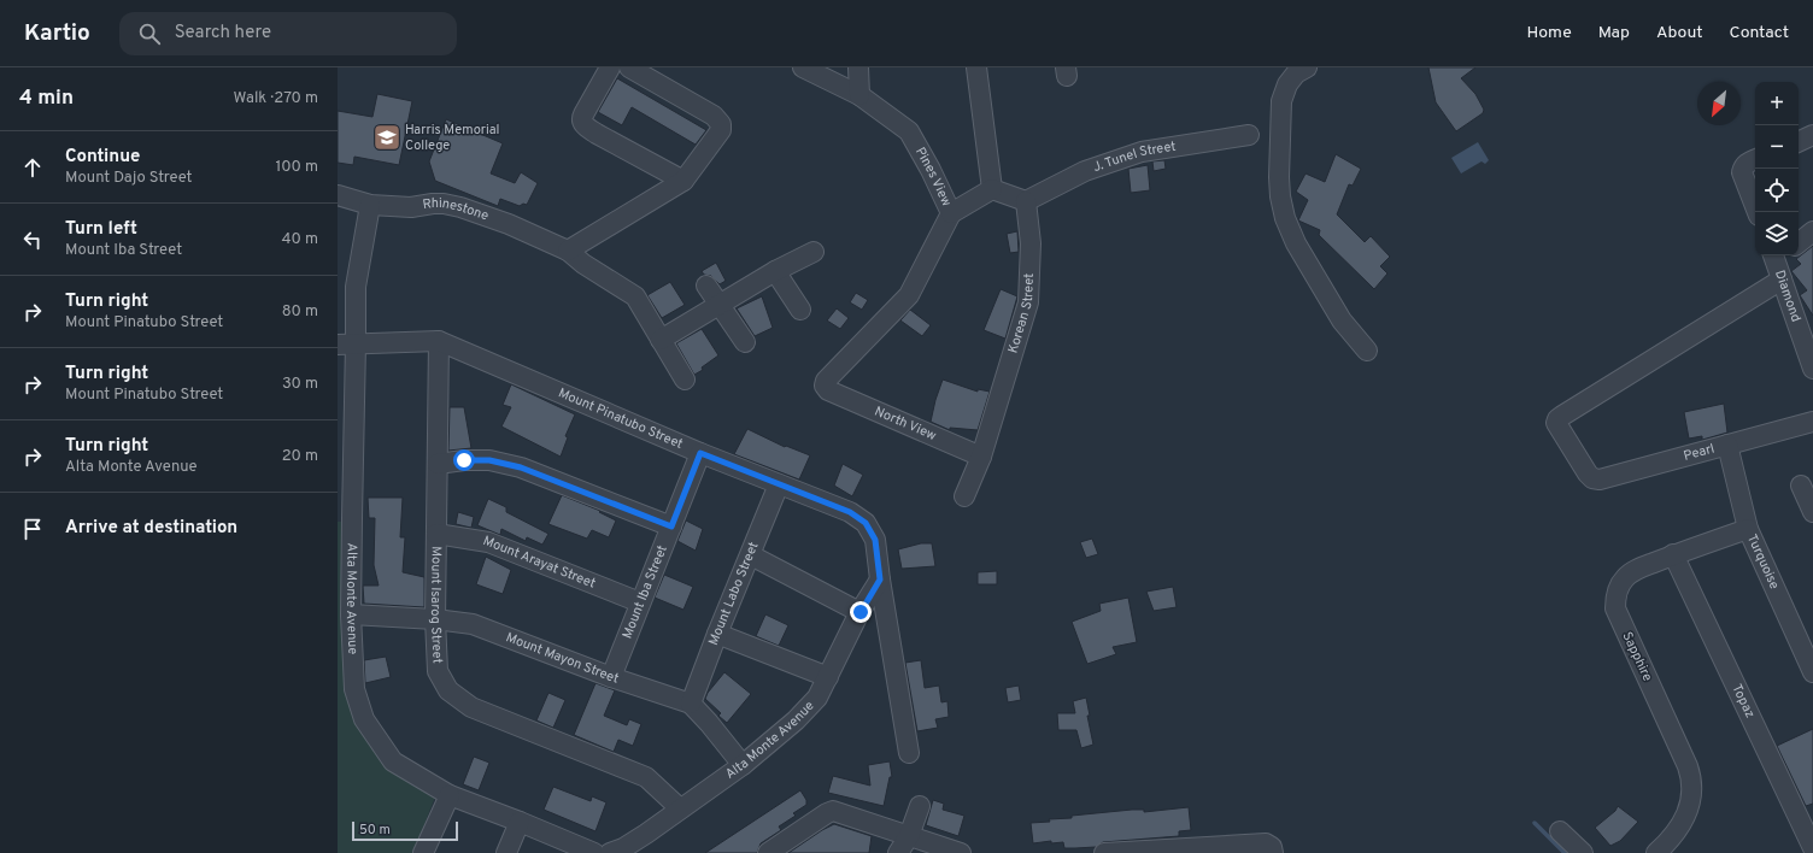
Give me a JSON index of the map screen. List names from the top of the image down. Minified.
{"streets":{"street":["J. Tunel Street","Pines View","Rhinestone","Diamond","Korean Street","Mount Pinatubo Street","North View","Pearl","Turquoise","Mount Arayat Street","Mount Iba Street","Mount Labo Street","Alta Monte Avenue","Mount Isarog Street","Sapphire","Mount Mayon Street","Topaz"]},"crossings":[["J. Tunel Street","Korean Street"],["Pines View","North View"],["Rhinestone","Alta Monte Avenue"],["Diamond","Pearl"],["Korean Street","North View"],["Mount Pinatubo Street","Mount Iba Street"],["Mount Pinatubo Street","Mount Labo Street"],["Mount Pinatubo Street","Alta Monte Avenue"],["Mount Pinatubo Street","Mount Isarog Street"],["Pearl","Turquoise"],["Turquoise","Sapphire"],["Mount Arayat Street","Mount Iba Street"],["Mount Arayat Street","Mount Isarog Street"],["Mount Iba Street","Mount Mayon Street"],["Mount Labo Street","Mount Mayon Street"],["Alta Monte Avenue","Mount Isarog Street"],["Alta Monte Avenue","Mount Mayon Street"],["Mount Isarog Street","Mount Mayon Street"],["Sapphire","Topaz"]],"places":{"school or university":["Harris Memorial College"]},"scale_bar":"50 m","north":"bottom left","page":{"header":"Kartio","search":"Search here","nav":["Home","Map","About","Contact"],"heading":["4 min","Walk · 270 m"],"map_buttons":["+","−"],"list":[["Continue","Mount Dajo Street","100 m"],["Turn left","Mount Iba Street","40 m"],["Turn right","Mount Pinatubo Street","80 m"],["Turn right","Mount Pinatubo Street","30 m"],["Turn right","Alta Monte Avenue","20 m"],"Arrive at destination"],"scale":"50 m"}}
